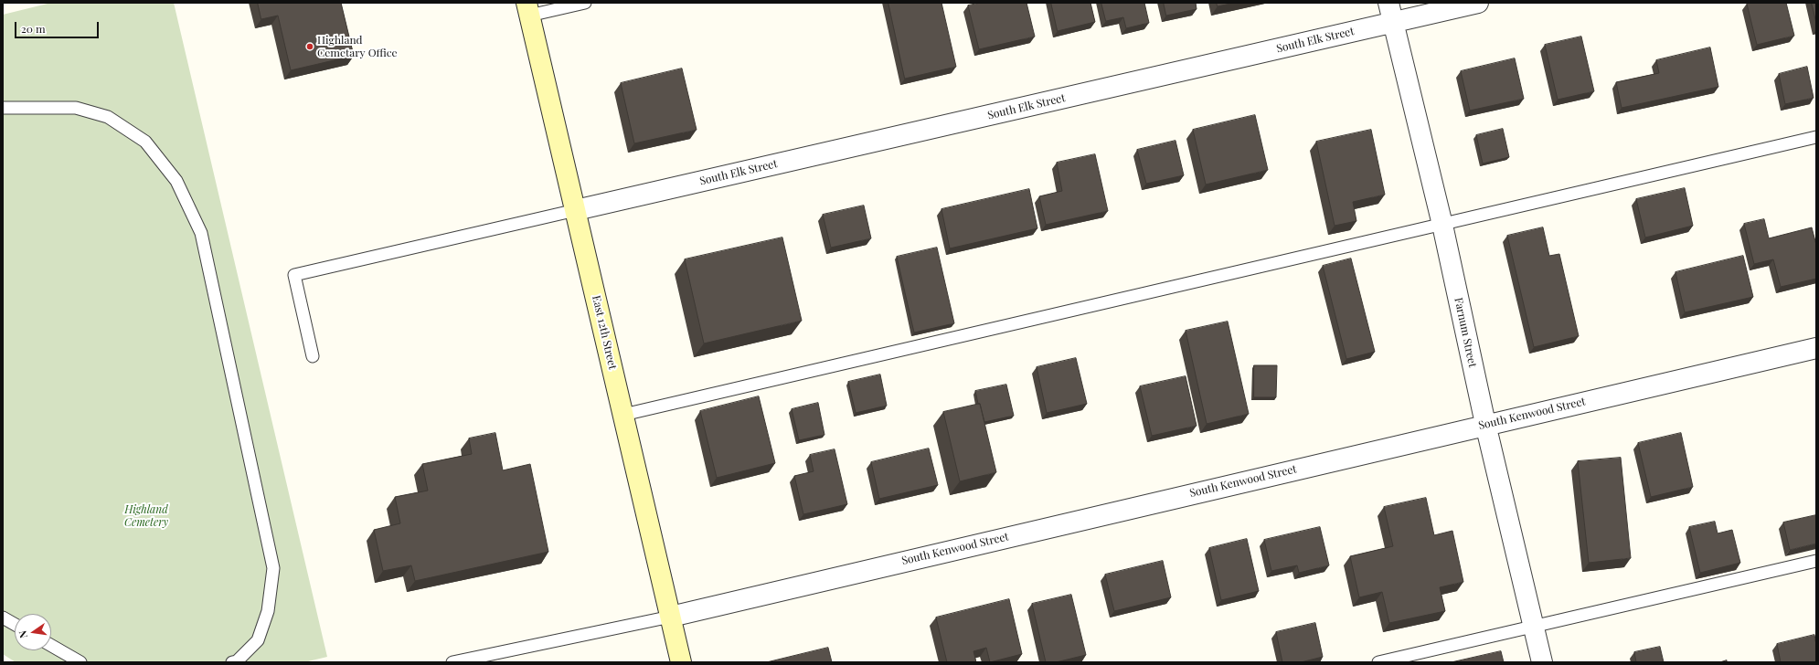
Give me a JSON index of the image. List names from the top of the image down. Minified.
{"streets":{"street":["South Elk Street","East 12th Street","Farnum Street","South Kenwood Street"]},"crossings":[["South Elk Street","East 12th Street"],["South Elk Street","Farnum Street"],["East 12th Street","South Kenwood Street"],["Farnum Street","South Kenwood Street"]],"parks":["Highland Cemetery"],"places":["Highland Cemetary Office"],"scale_bar":"20 m","north":"left"}
